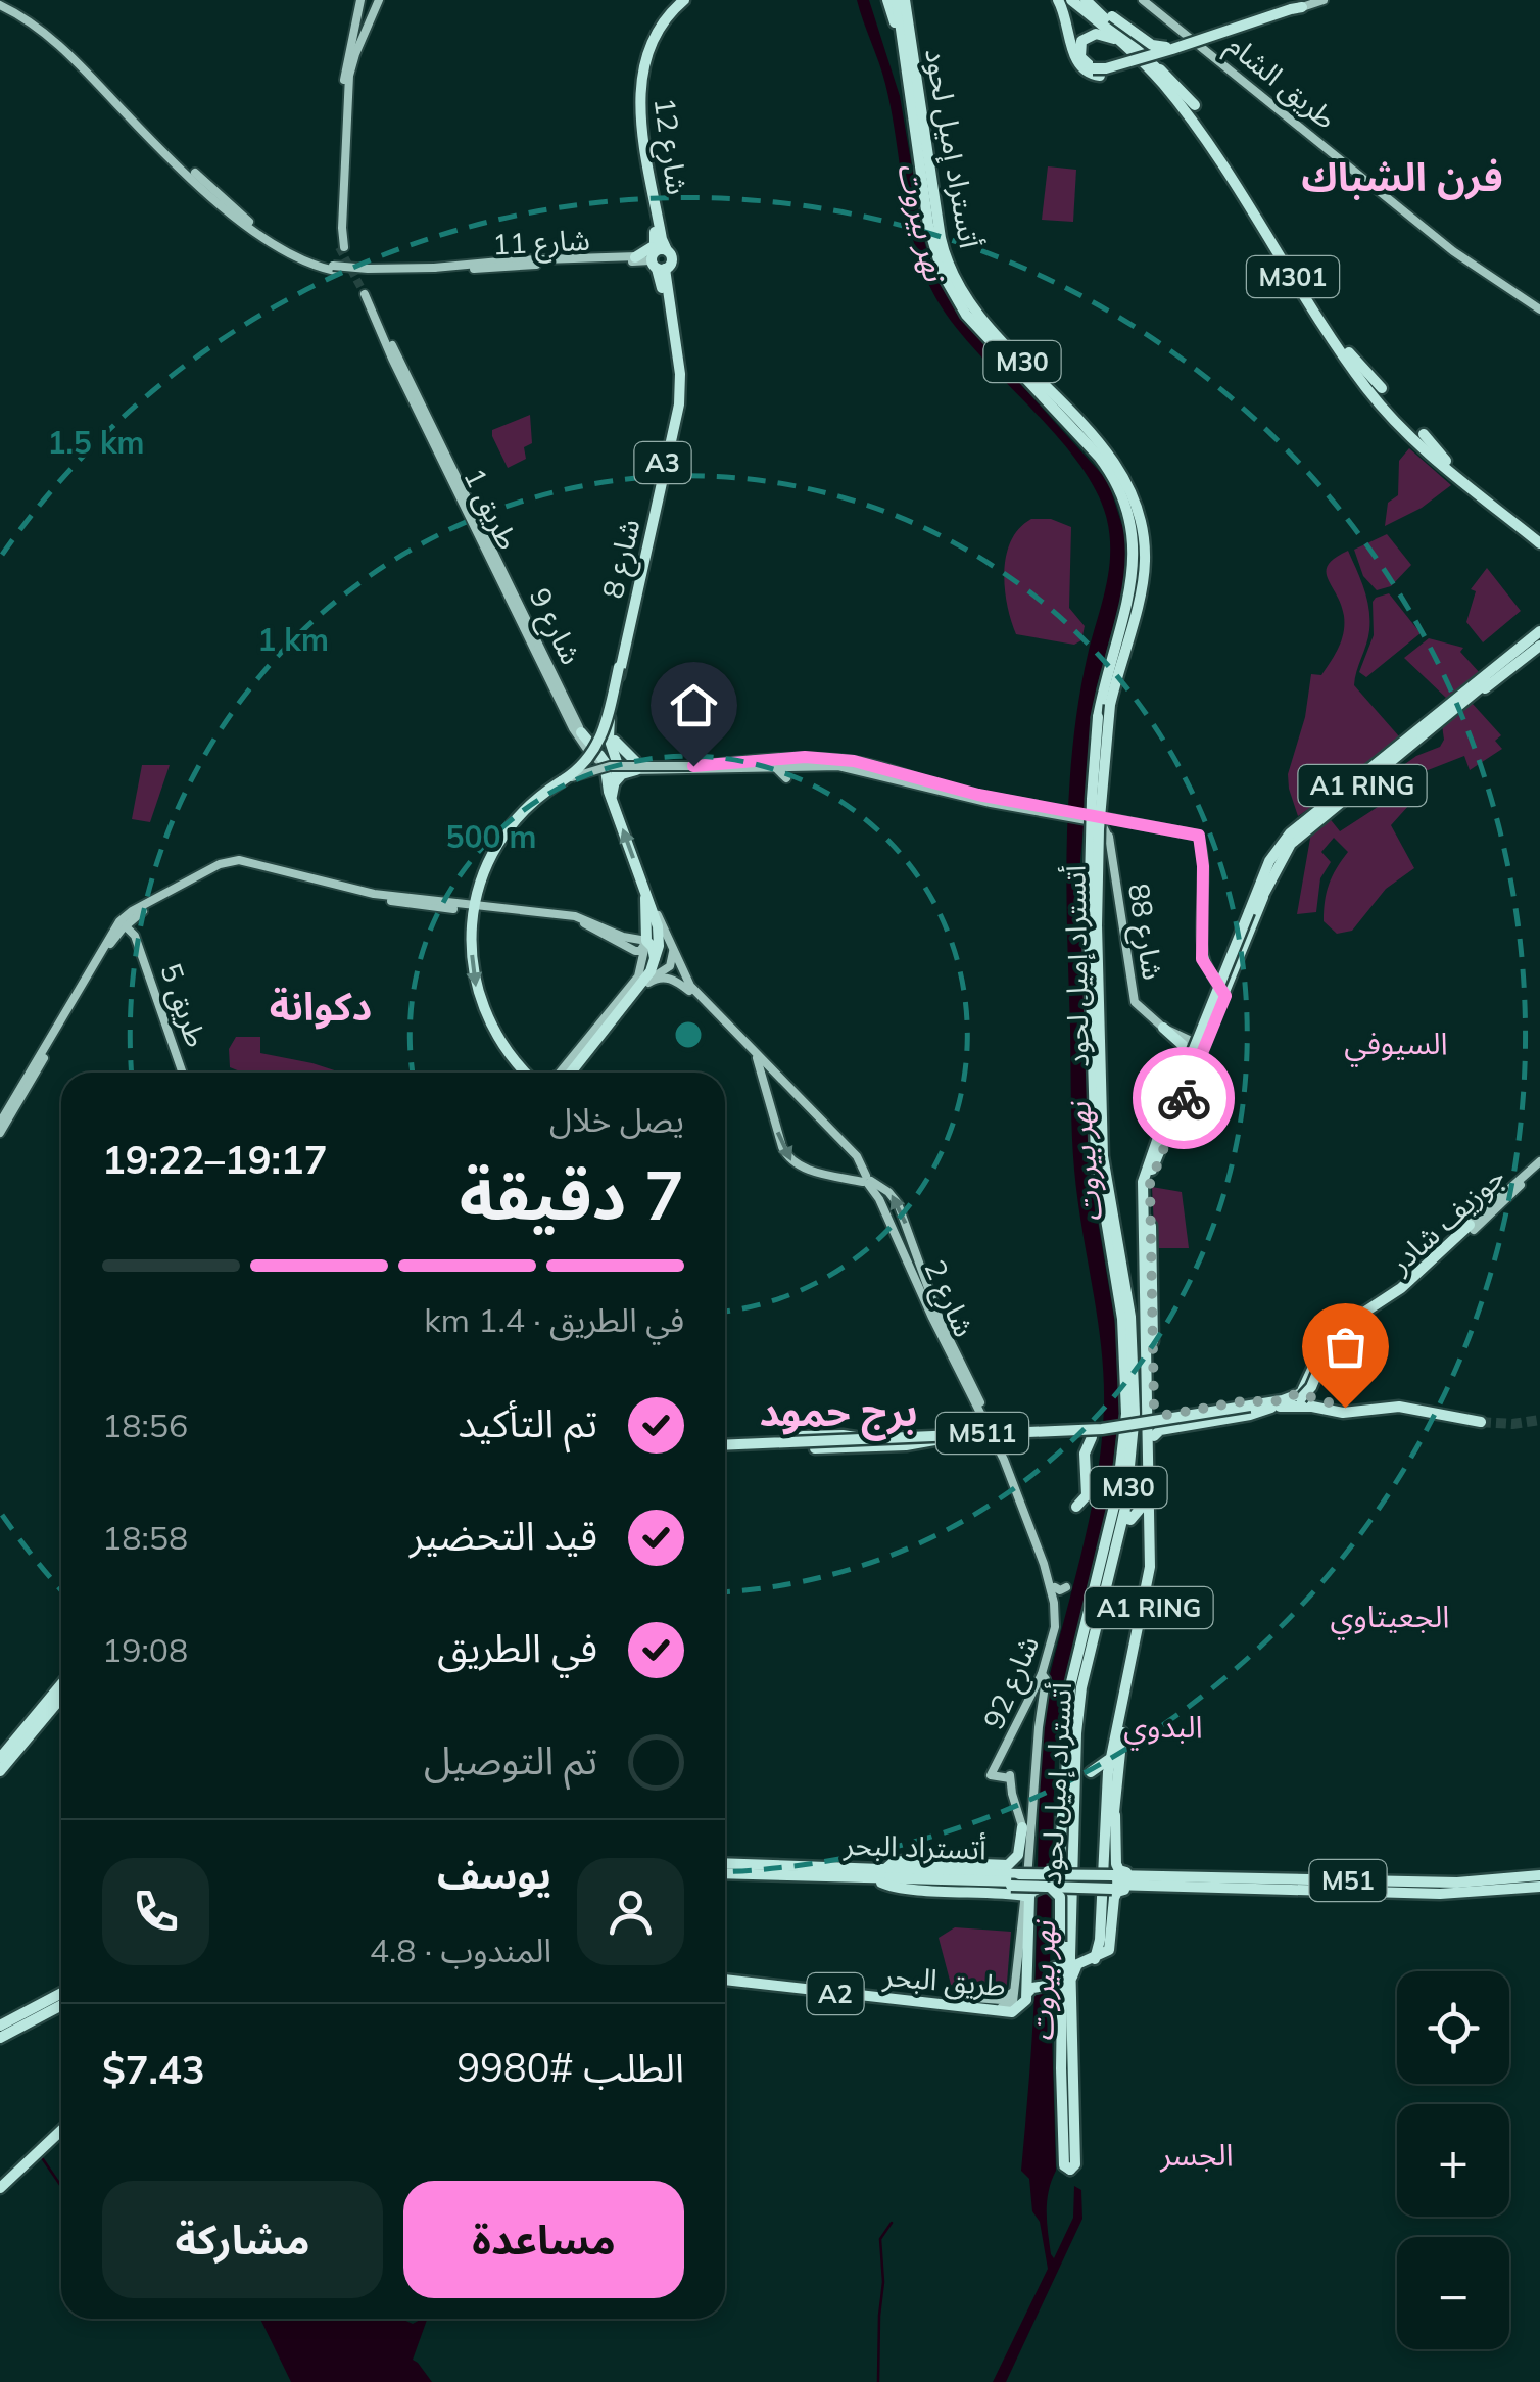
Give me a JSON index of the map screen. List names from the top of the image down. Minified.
{"streets":{"highway":["شارع 12","أتستراد إميل لحود","M301","M30","A3","شارع 8","A1 RING","جوزيف شادر","M511","أتستراد البحر","M51","طريق البحر","A2"],"main road":["طريق الشام","شارع 11","طريق 1","شارع 9","شارع 88","طريق 5","شارع 2","شارع 92"]},"crossings":[["شارع 12","شارع 11"],["شارع 12","شارع 8"],["أتستراد إميل لحود","M30"],["شارع 11","شارع 8"],["A3","شارع 8"],["طريق 1","شارع 9"],["أتستراد البحر","M51"]],"districts":["فرن الشباك","دكوانة","السيوفي","برج حموﺪ","الجعيتاوي","البدوي","الجسر"],"water":["نهر بيروت"],"page":{"heading":["7 دقيقة","يصل خلال","19:17–19:22"],"panel":["يوسف","المندوب · 4.8","الطلب #9980","$7.43"],"bar":"في الطريق · 1.4 km","list":[["تم التأكيد","18:56"],["قيد التحضير","18:58"],["في الطريق","19:08"],"تم التوصيل"],"map_buttons":["+","−"],"buttons":["مساعدة","مشاركة"]},"rings":["1.5 km","1 km","500 m"]}
